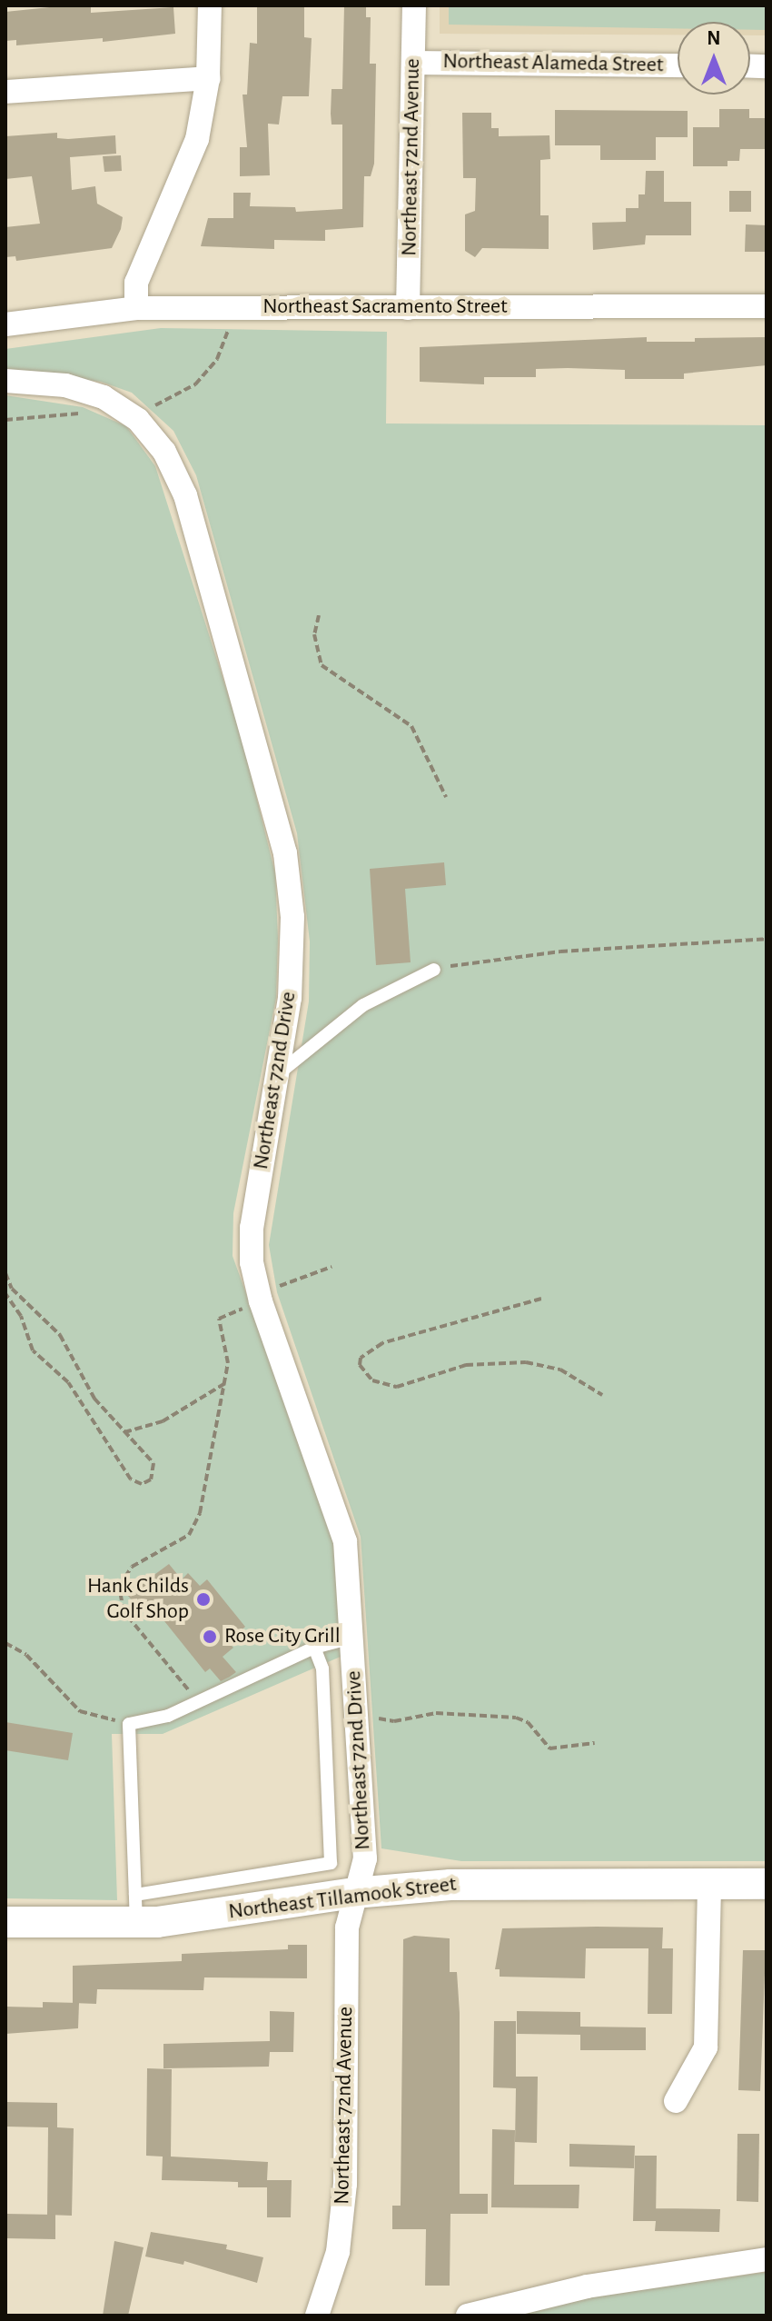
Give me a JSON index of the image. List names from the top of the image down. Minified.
{"streets":{"street":["Northeast Alameda Street","Northeast 72nd Avenue","Northeast Sacramento Street","Northeast 72nd Drive","Northeast Tillamook Street"]},"crossings":[["Northeast Alameda Street","Northeast 72nd Avenue"],["Northeast 72nd Avenue","Northeast Sacramento Street"],["Northeast 72nd Avenue","Northeast 72nd Drive"],["Northeast 72nd Avenue","Northeast Tillamook Street"],["Northeast 72nd Drive","Northeast Tillamook Street"]],"places":["Hank Childs Golf Shop","Rose City Grill"],"north":"top"}
